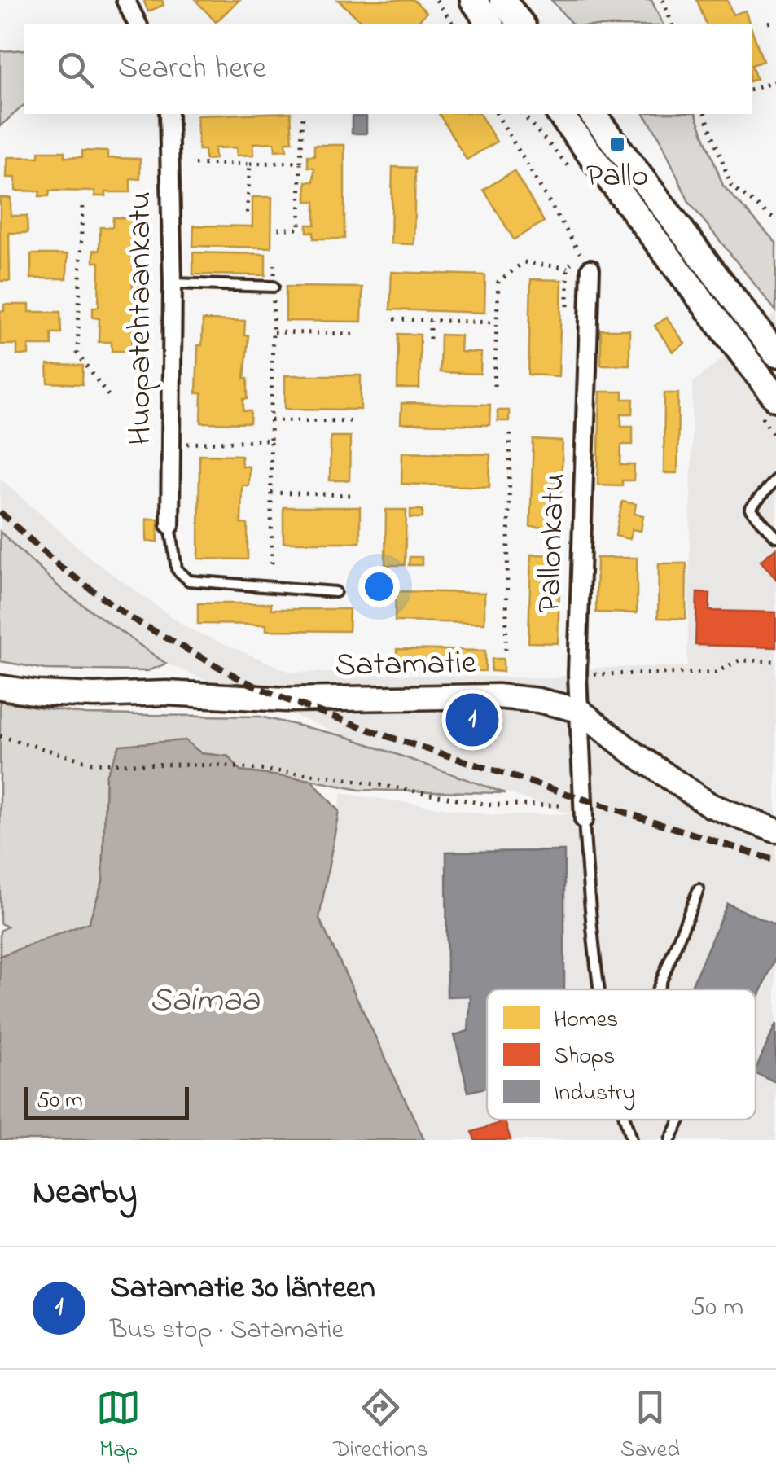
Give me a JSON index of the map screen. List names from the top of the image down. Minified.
{"streets":{"street":["Huopatehtaankatu","Pallonkatu","Satamatie"]},"crossings":[["Pallonkatu","Satamatie"]],"water":["Saimaa"],"places":{"transit":["Pallo"]},"legend":["Homes","Shops","Industry"],"scale_bar":"50 m","page":{"search":"Search here","pins":"1","scale":"50 m","heading":"Nearby","list":[{"mark":"1","name":"Satamatie 30 länteen","note":"Bus stop · Satamatie","value":"50 m"}],"nav":["Map","Directions","Saved"]}}
